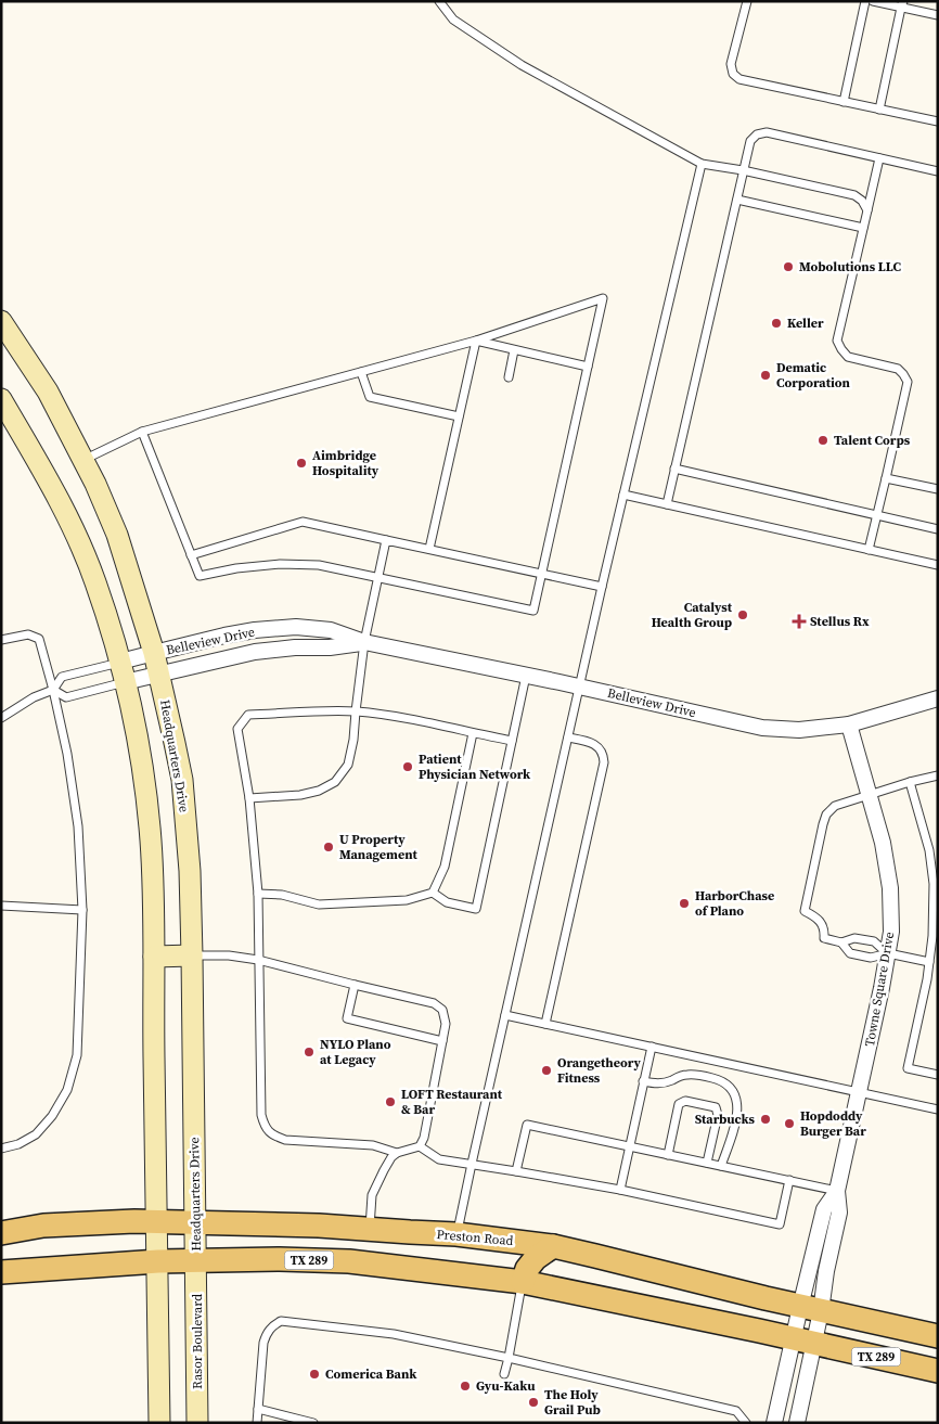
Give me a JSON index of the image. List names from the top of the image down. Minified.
{"streets":{"main road":["Headquarters Drive","Preston Road","TX 289","Rasor Boulevard"],"street":["Belleview Drive","Towne Square Drive"]},"crossings":[["Belleview Drive","Headquarters Drive"],["Belleview Drive","Towne Square Drive"],["Headquarters Drive","Preston Road"],["Headquarters Drive","TX 289"],["Headquarters Drive","Rasor Boulevard"],["Towne Square Drive","Preston Road"],["Towne Square Drive","TX 289"],["TX 289","Rasor Boulevard"]],"places":{"other":["Mobolutions LLC","Keller","Dematic Corporation","Talent Corps","Aimbridge Hospitality","Catalyst Health Group","Patient Physician Network","U Property Management","HarborChase of Plano","NYLO Plano at Legacy","Orangetheory Fitness","LOFT Restaurant & Bar","Starbucks","Hopdoddy Burger Bar","Comerica Bank","Gyu-Kaku","The Holy Grail Pub"],"health":["Stellus Rx"]}}
